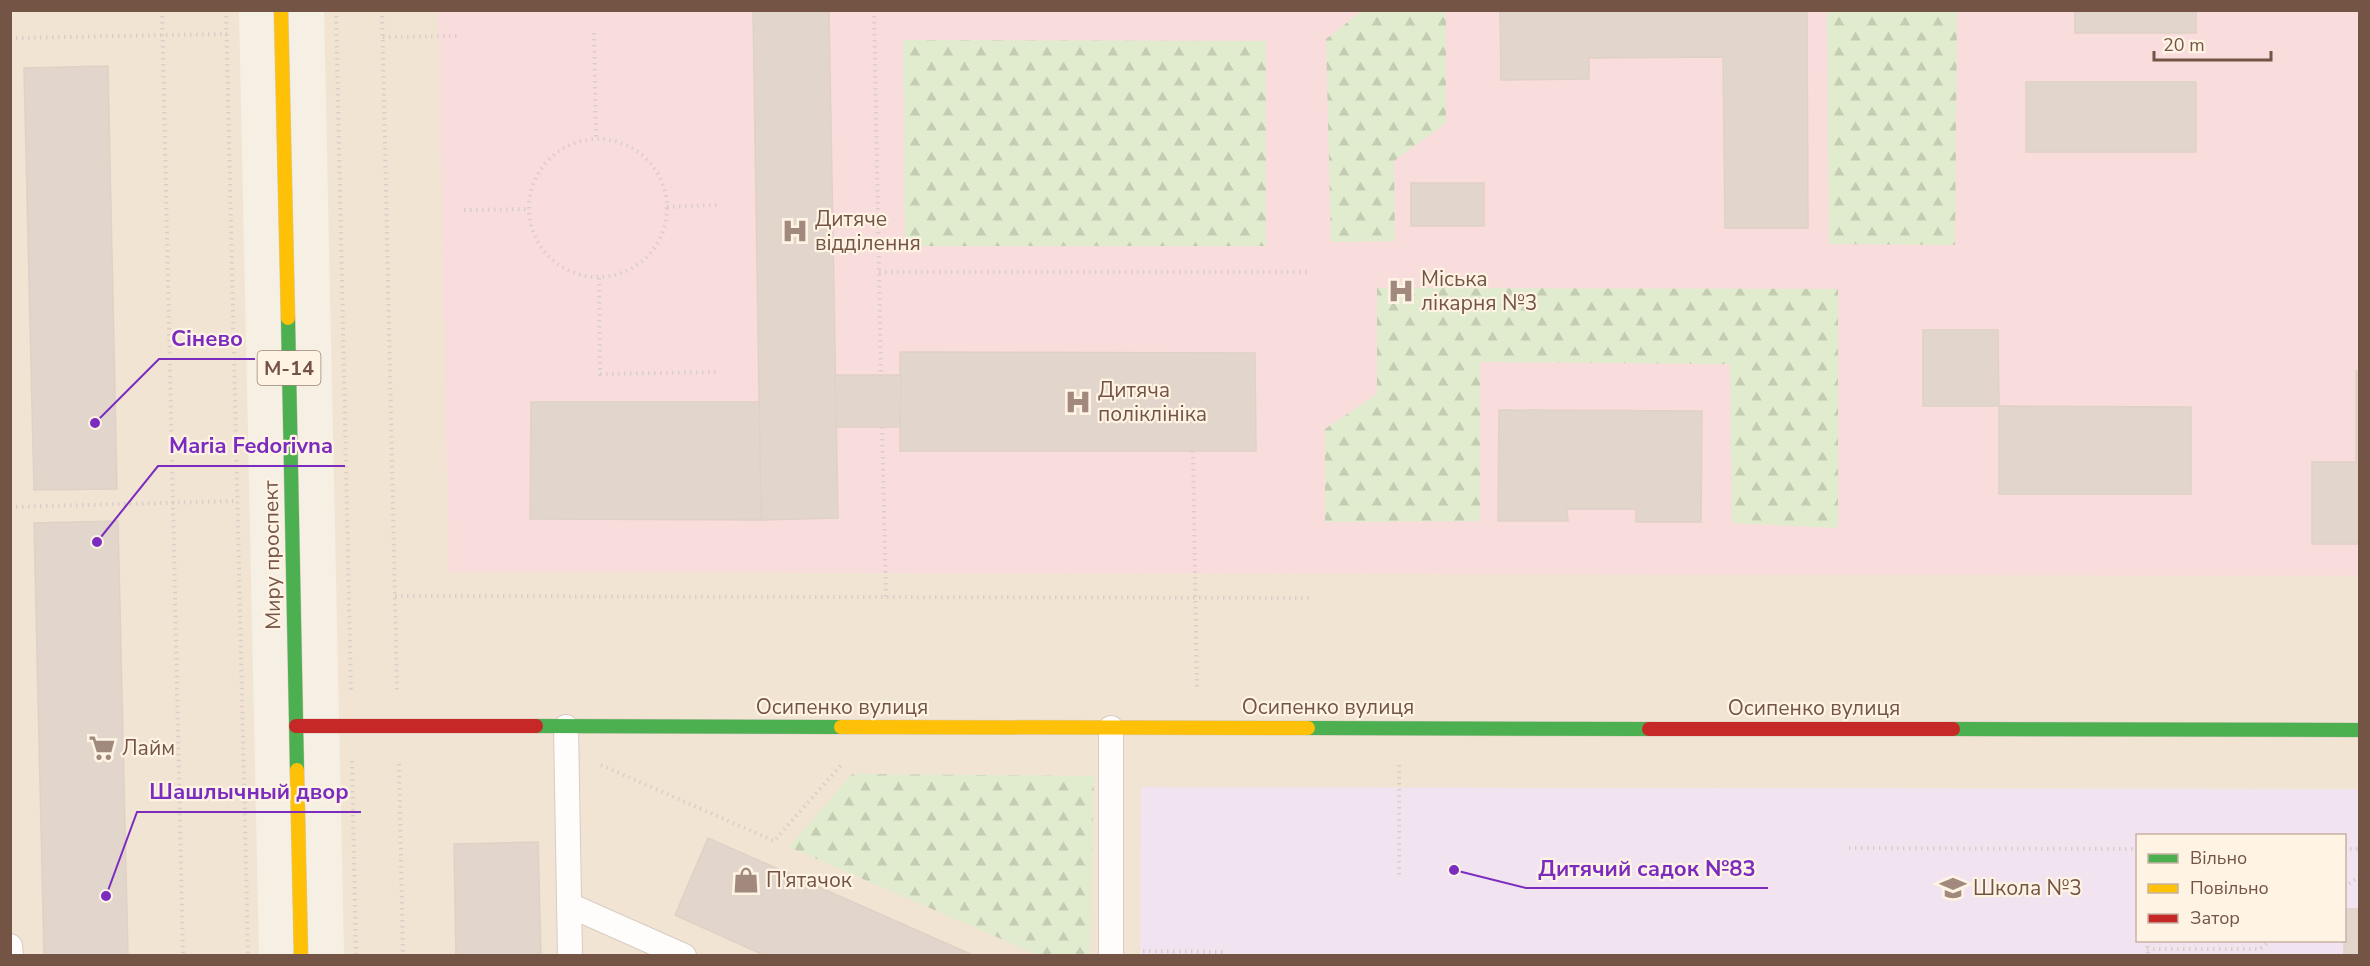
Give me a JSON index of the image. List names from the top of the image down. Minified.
{"streets":{"main road":["М-14","Миру проспект","Осипенко вулиця"]},"crossings":[["Миру проспект","Осипенко вулиця"]],"places":{"hospital":["Дитяче відділення","Міська лікарня №3","Дитяча поліклініка"],"other":["Сінево","Maria Fedorivna","Дитячий садок №83","Шашлычный двор"],"supermarket":["Лайм"],"shop":["П'ятачок"],"school or university":["Школа №3"]},"legend":["Вільно","Повільно","Затор"],"scale_bar":"20 m"}
